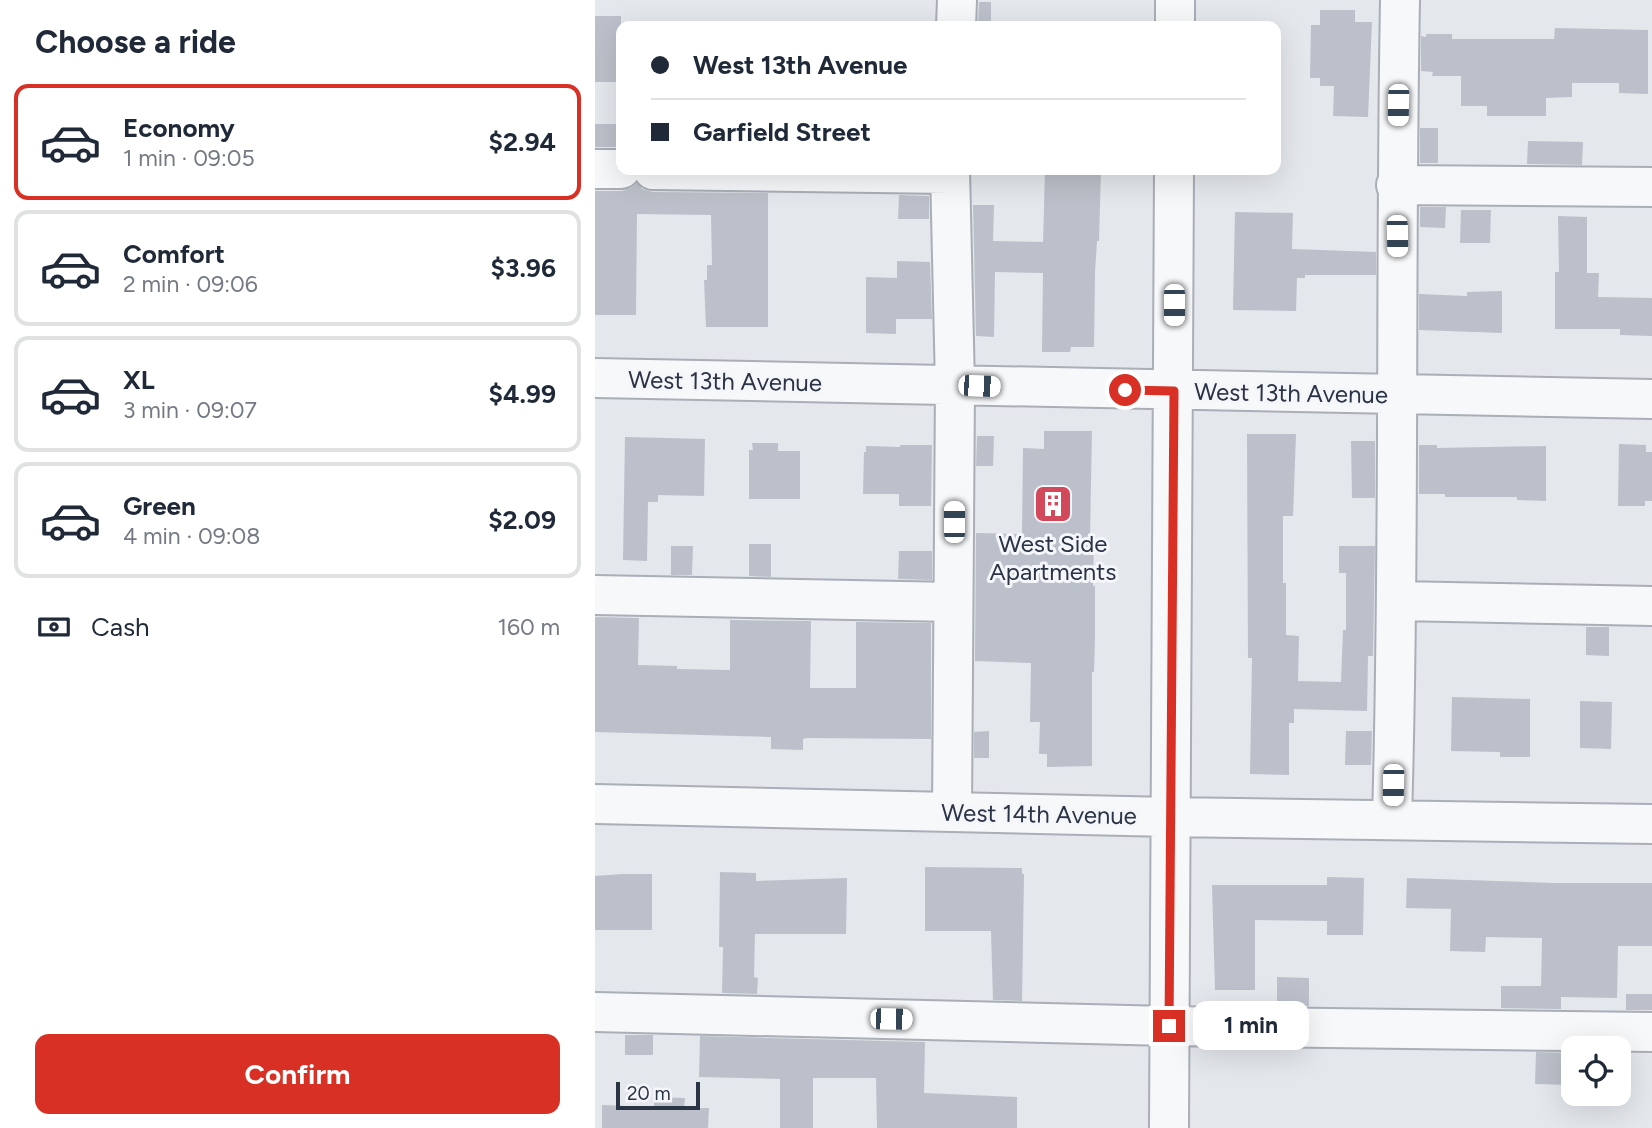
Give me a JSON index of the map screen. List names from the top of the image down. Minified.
{"streets":{"street":["West 13th Avenue","West 14th Avenue"]},"places":{"building":["West Side Apartments"]},"scale_bar":"20 m","page":{"heading":"Choose a ride","banner":["West 13th Avenue","Garfield Street"],"list":[{"name":"Economy","note":"1 min · 09:05","value":"$2.94"},{"name":"Comfort","note":"2 min · 09:06","value":"$3.96"},{"name":"XL","note":"3 min · 09:07","value":"$4.99"},{"name":"Green","note":"4 min · 09:08","value":"$2.09"}],"pay":["Cash","160 m"],"bubble":"1 min","buttons":"Confirm","scale":"20 m"}}
